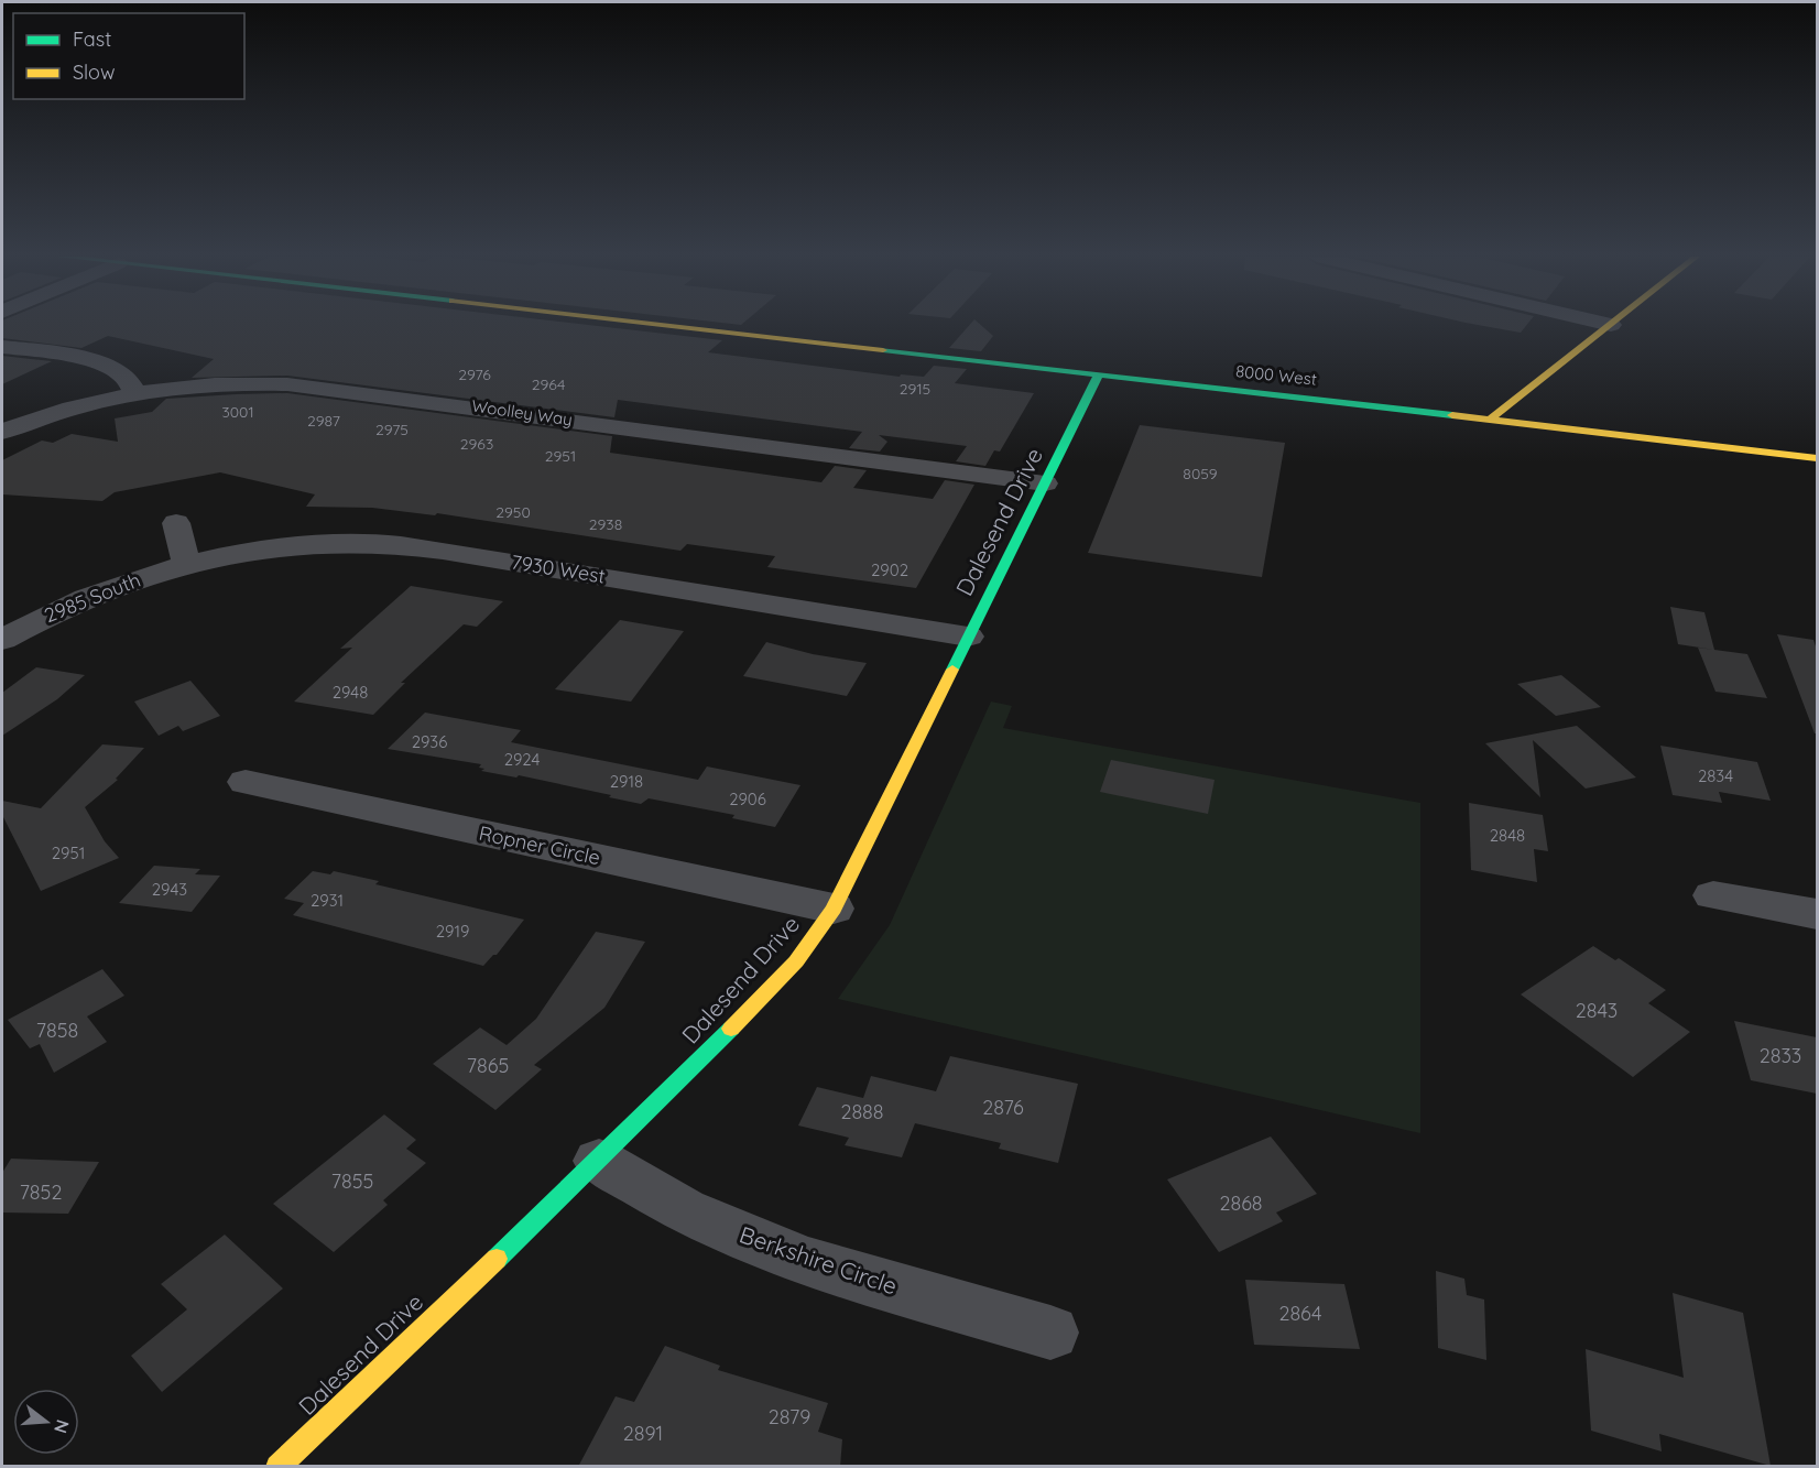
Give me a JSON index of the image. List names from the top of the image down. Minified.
{"streets":{"street":["8000 West","Woolley Way","Dalesend Drive","7930 West","2985 South","Ropner Circle","Berkshire Circle"]},"crossings":[["8000 West","Dalesend Drive"],["Woolley Way","Dalesend Drive"],["Dalesend Drive","7930 West"],["Dalesend Drive","Ropner Circle"],["Dalesend Drive","Berkshire Circle"],["7930 West","2985 South"]],"house_numbers":["2976","2964","2915","3001","2987","2975","2963","2951","8059","2950","2938","2902","2948","2936","2924","2834","2918","2906","2848","2951","2943","2931","2919","2843","7858","2833","7865","2876","2888","7855","7852","2868","2864","2879","2891"],"legend":["Fast","Slow"],"north":"right"}
